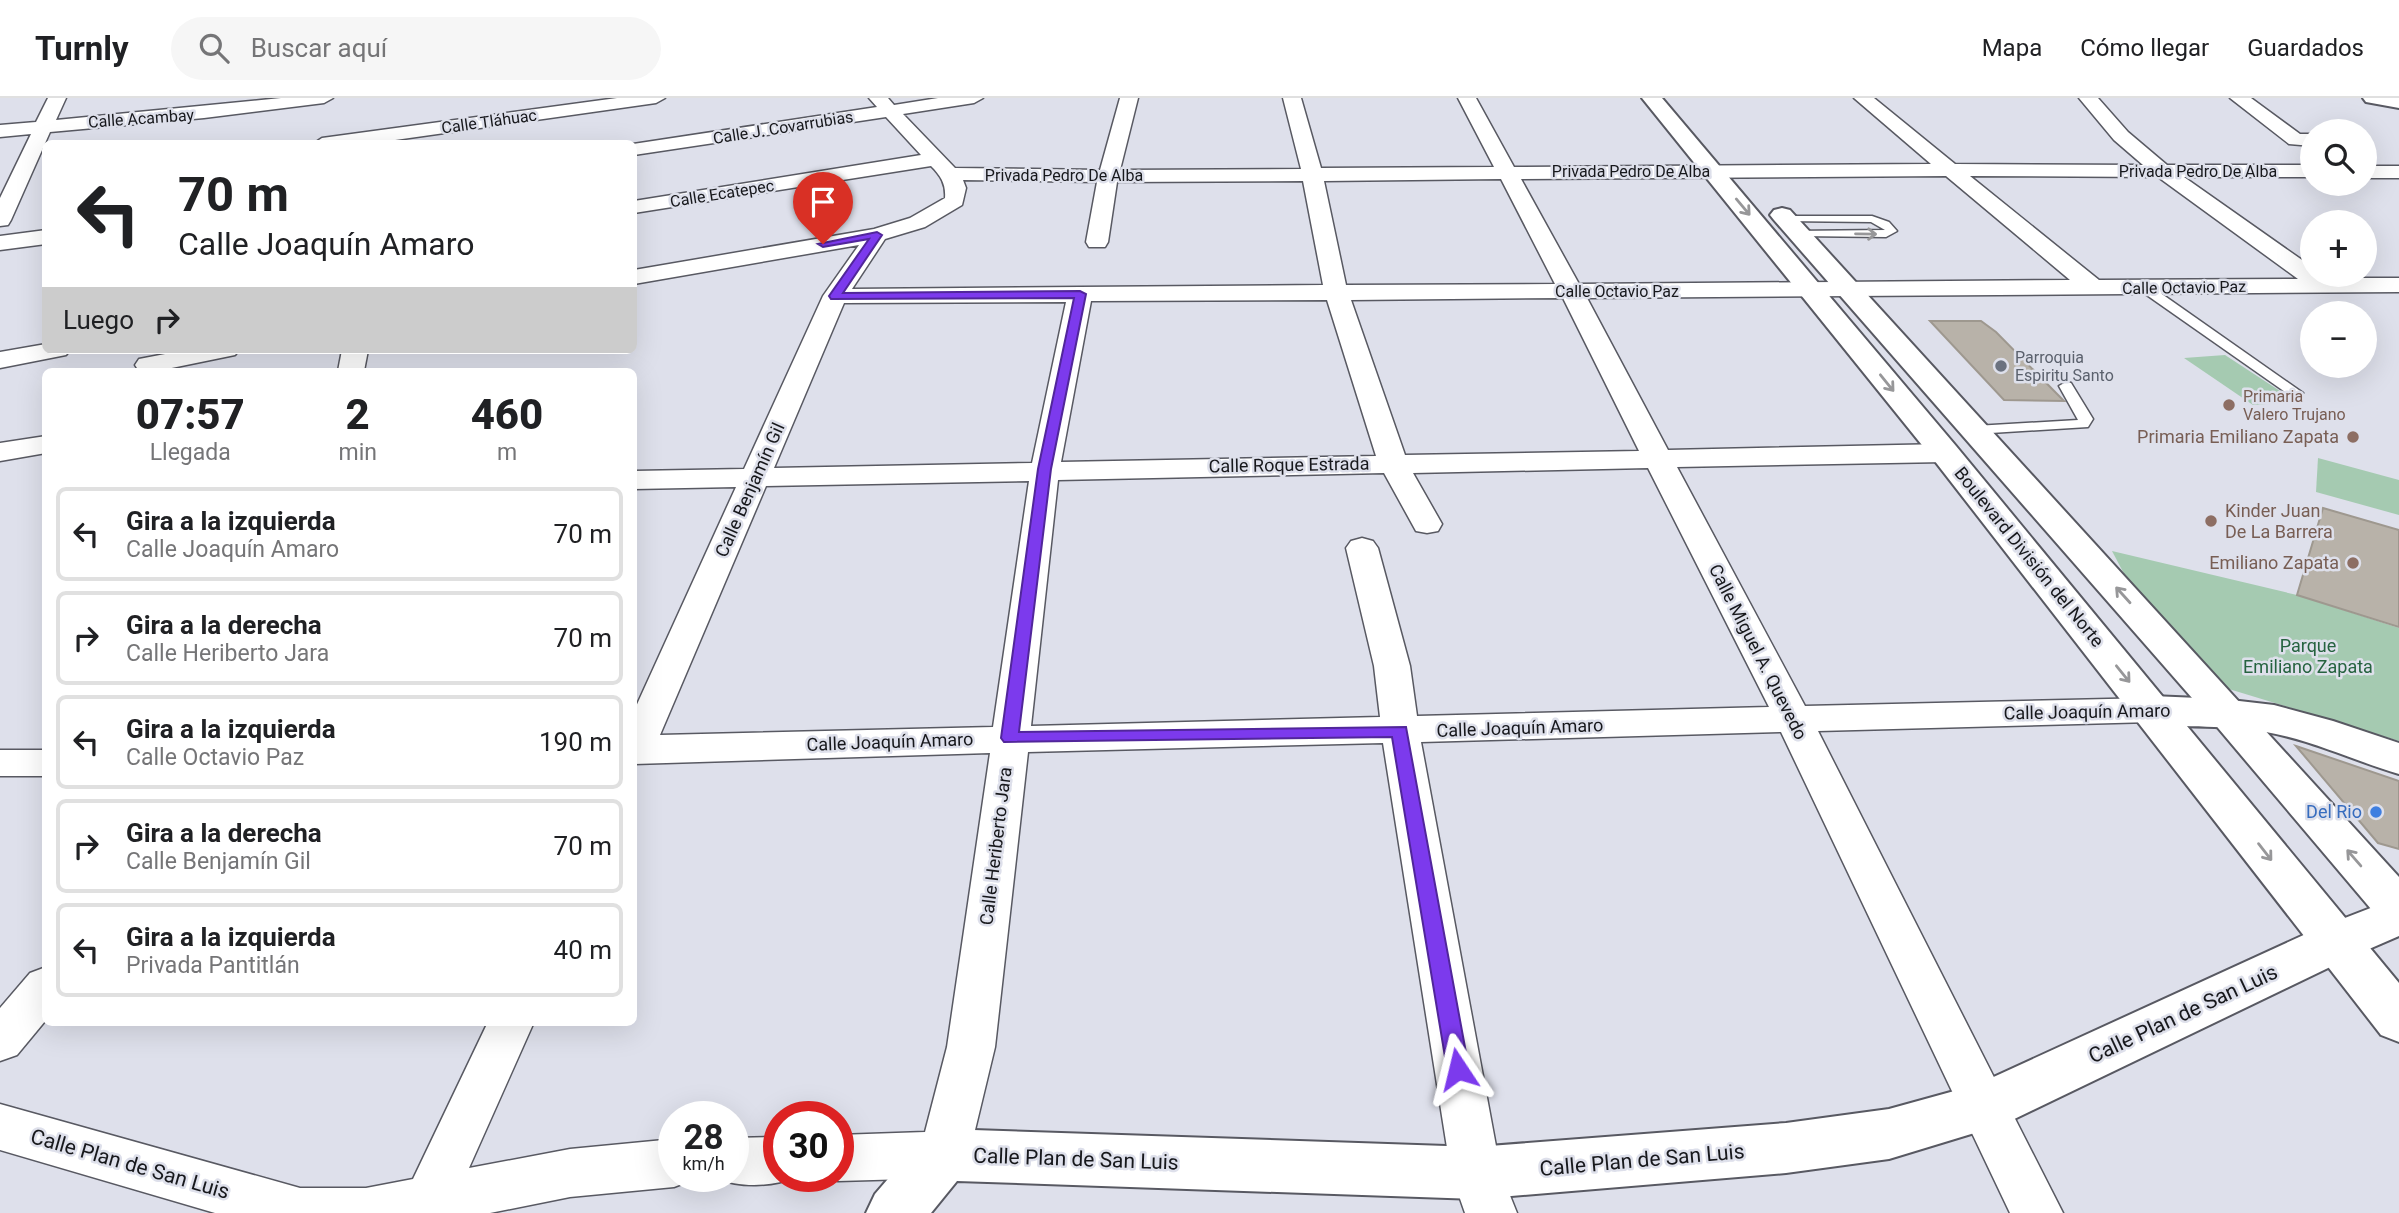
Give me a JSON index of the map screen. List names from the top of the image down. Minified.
{"streets":{"main road":["Boulevard División del Norte","Calle Joaquín Amaro","Calle Heriberto Jara","Calle Plan de San Luis"],"street":["Calle Acambay","Calle Tláhuac","Calle J. Covarrubias","Privada Pedro De Alba","Calle Ecatepec","Calle Octavio Paz","Calle Roque Estrada","Calle Benjamín Gil","Calle Miguel A. Quevedo"]},"crossings":[["Privada Pedro De Alba","Calle Ecatepec"],["Privada Pedro De Alba","Boulevard División del Norte"],["Privada Pedro De Alba","Calle Miguel A. Quevedo"],["Calle Octavio Paz","Calle Benjamín Gil"],["Calle Octavio Paz","Boulevard División del Norte"],["Calle Octavio Paz","Calle Miguel A. Quevedo"],["Calle Octavio Paz","Calle Heriberto Jara"],["Calle Roque Estrada","Calle Benjamín Gil"],["Calle Roque Estrada","Boulevard División del Norte"],["Calle Roque Estrada","Calle Miguel A. Quevedo"],["Calle Roque Estrada","Calle Heriberto Jara"],["Boulevard División del Norte","Calle Joaquín Amaro"],["Boulevard División del Norte","Calle Plan de San Luis"],["Calle Miguel A. Quevedo","Calle Joaquín Amaro"],["Calle Miguel A. Quevedo","Calle Plan de San Luis"],["Calle Joaquín Amaro","Calle Heriberto Jara"],["Calle Heriberto Jara","Calle Plan de San Luis"]],"parks":["Parque Emiliano Zapata"],"places":["Parroquia Espiritu Santo","Primaria Valero Trujano","Primaria Emiliano Zapata","Kinder Juan De La Barrera","Emiliano Zapata","Del Rio"],"page":{"header":"Turnly","search":"Buscar aquí","nav":["Mapa","Cómo llegar","Guardados"],"map_buttons":["+","−"],"turn":["70 m","Calle Joaquín Amaro"],"then":"Luego","eta":["07:57","Llegada","2","min","460","m"],"list":[{"name":"Gira a la izquierda","note":"Calle Joaquín Amaro","value":"70 m"},{"name":"Gira a la derecha","note":"Calle Heriberto Jara","value":"70 m"},{"name":"Gira a la izquierda","note":"Calle Octavio Paz","value":"190 m"},{"name":"Gira a la derecha","note":"Calle Benjamín Gil","value":"70 m"},{"name":"Gira a la izquierda","note":"Privada Pantitlán","value":"40 m"}],"speed":"28 km/h","limit":"30"}}
